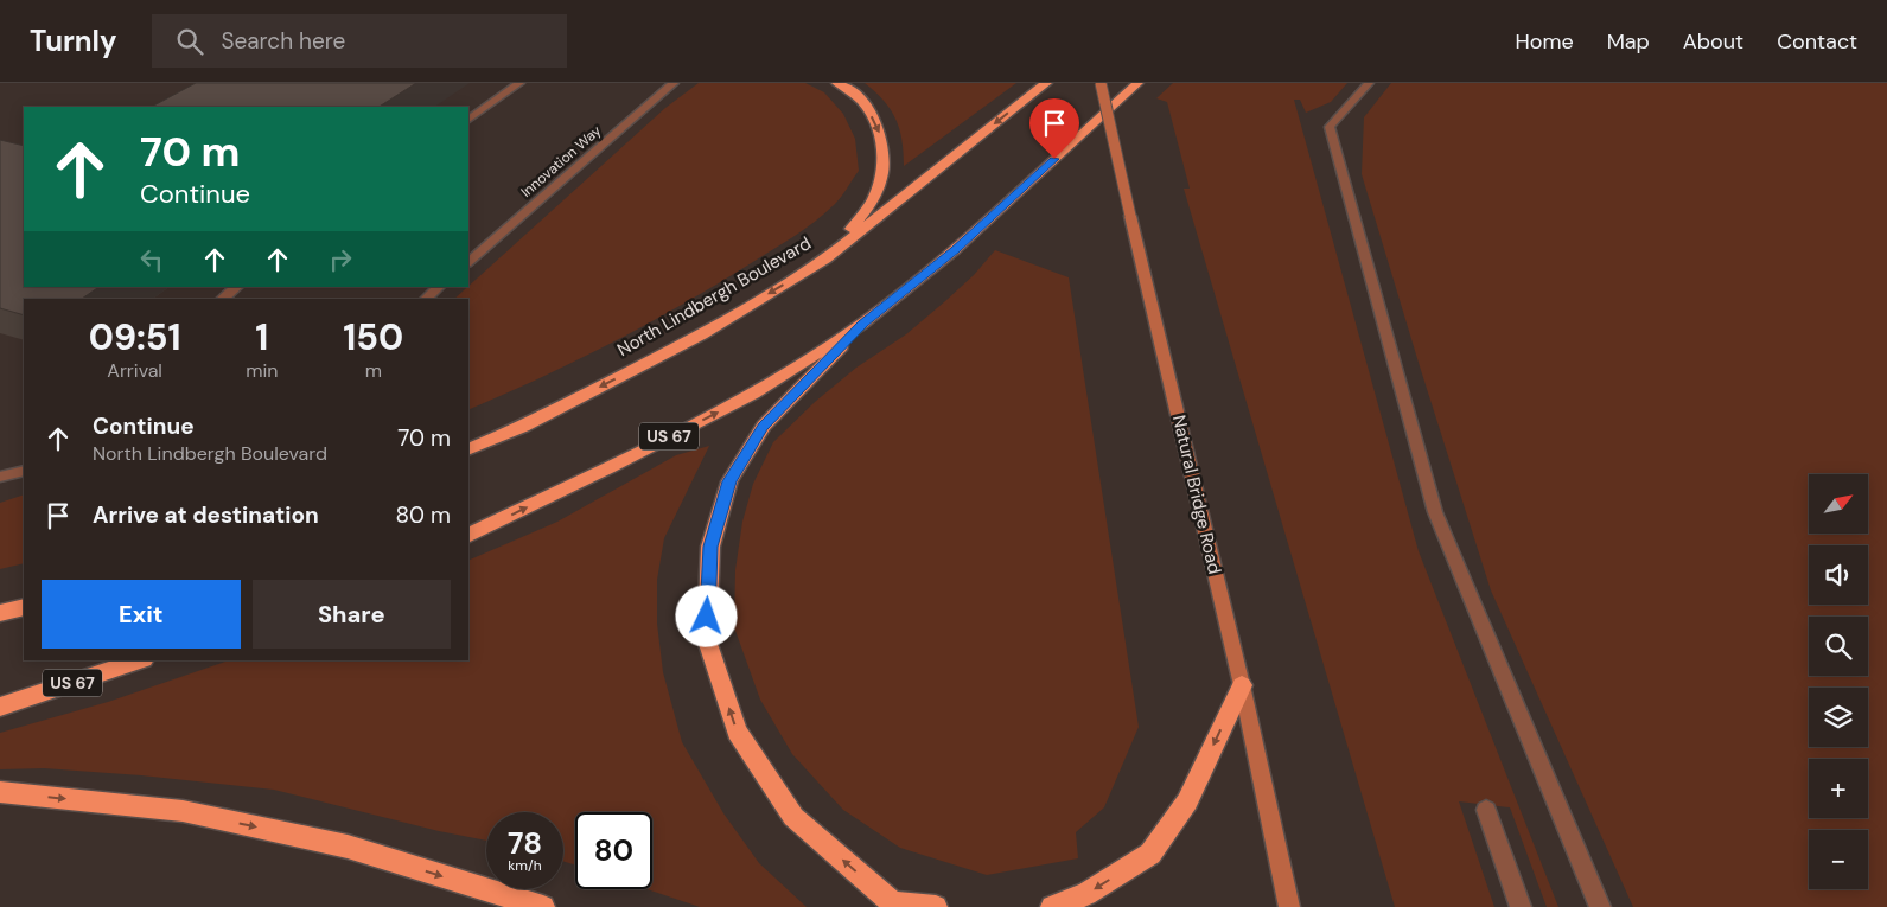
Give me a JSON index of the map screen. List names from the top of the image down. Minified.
{"streets":{"highway":["North Lindbergh Boulevard","US 67"],"main road":["Natural Bridge Road"],"street":["Innovation Way"]},"north":"top right","page":{"header":"Turnly","search":"Search here","nav":["Home","Map","About","Contact"],"turn":["70 m","Continue"],"eta":["09:51","Arrival","1","min","150","m"],"list":[{"name":"Continue","note":"North Lindbergh Boulevard","value":"70 m"},{"name":"Arrive at destination","value":"80 m"}],"map_buttons":["+","−"],"buttons":["Exit","Share"],"speed":"78 km/h","limit":"80"}}
